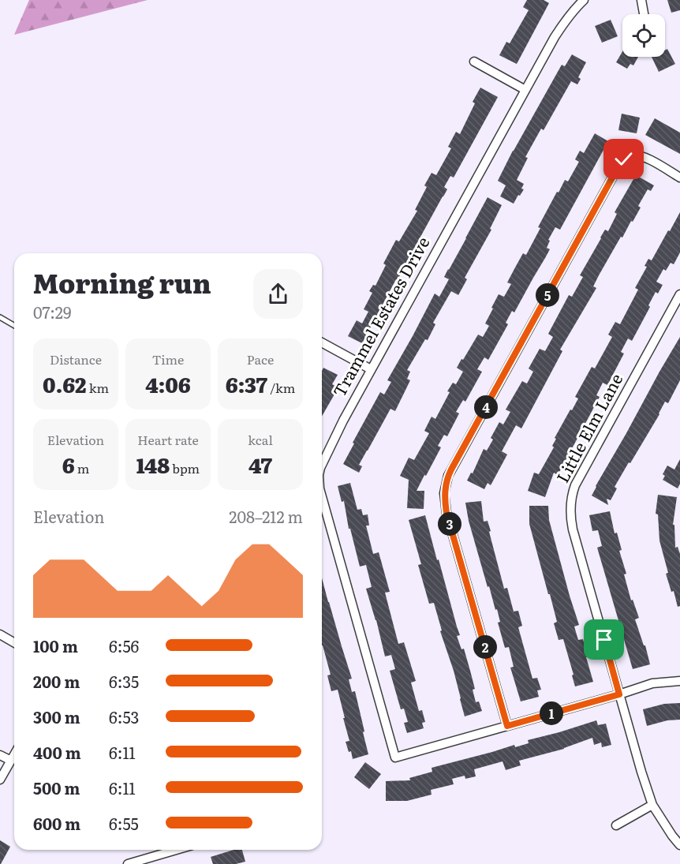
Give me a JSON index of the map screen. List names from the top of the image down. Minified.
{"streets":{"street":["Trammel Estates Drive","Little Elm Lane"]},"page":{"heading":["Morning run","07:29"],"pins":["5","4","3","2","1"],"stats":[["Distance","0.62 km"],["Time","4:06"],["Pace","6:37 /km"],["Elevation","6 m"],["Heart rate","148 bpm"],["kcal","47"]],"chart":["Elevation","208–212 m"],"list":[{"name":"100 m","note":"6:56"},{"name":"200 m","note":"6:35"},{"name":"300 m","note":"6:53"},{"name":"400 m","note":"6:11"},{"name":"500 m","note":"6:11"},{"name":"600 m","note":"6:55"}]}}
